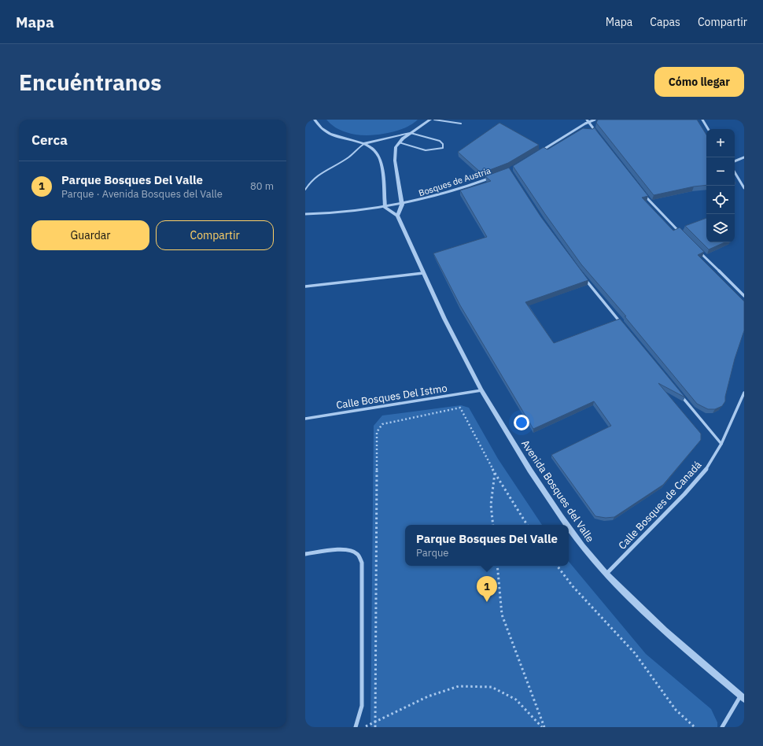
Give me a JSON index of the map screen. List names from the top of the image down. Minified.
{"streets":{"street":["Bosques de Austria","Calle Bosques Del Istmo","Avenida Bosques del Valle","Calle Bosques de Canadá"]},"crossings":[["Calle Bosques Del Istmo","Avenida Bosques del Valle"],["Avenida Bosques del Valle","Calle Bosques de Canadá"]],"page":{"header":"Mapa","nav":["Mapa","Capas","Compartir"],"buttons":["Cómo llegar",["Guardar","Compartir"]],"title":"Encuéntranos","heading":"Cerca","map_buttons":["+","−"],"list":[{"mark":"1","name":"Parque Bosques Del Valle","note":"Parque · Avenida Bosques del Valle","value":"80 m"}],"popup":["Parque Bosques Del Valle","Parque"],"pins":"1"}}
